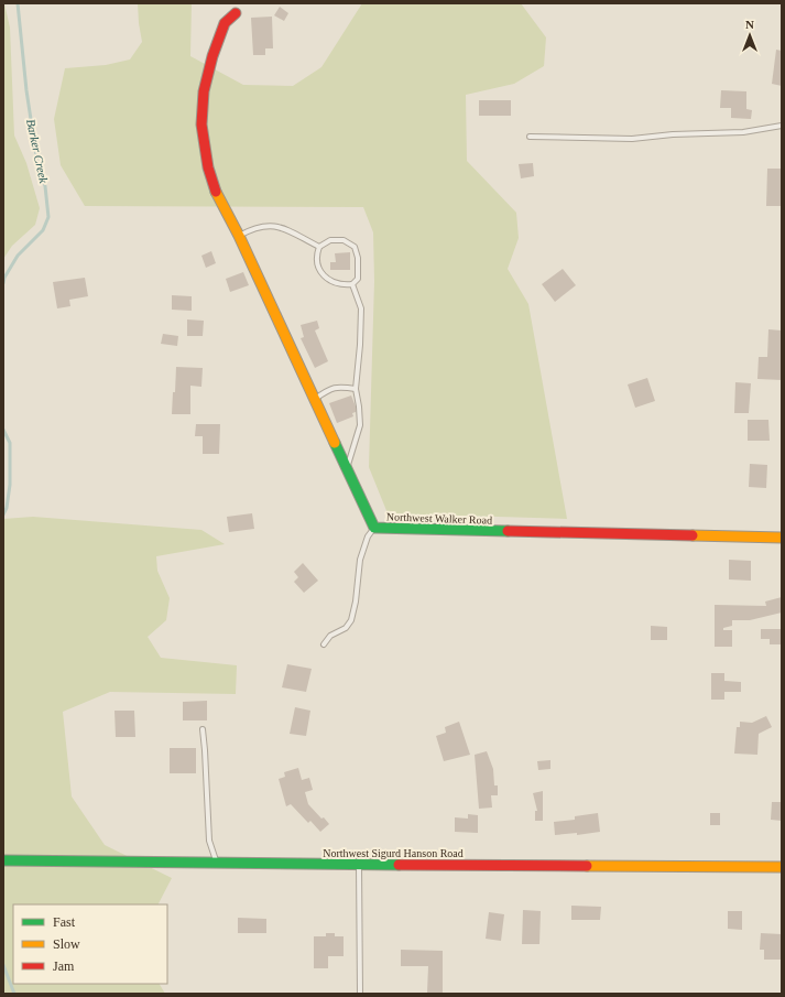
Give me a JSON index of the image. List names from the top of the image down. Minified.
{"streets":{"street":["Northwest Walker Road","Northwest Sigurd Hanson Road"]},"water":["Barker Creek"],"legend":["Fast","Slow","Jam"],"north":"top"}
